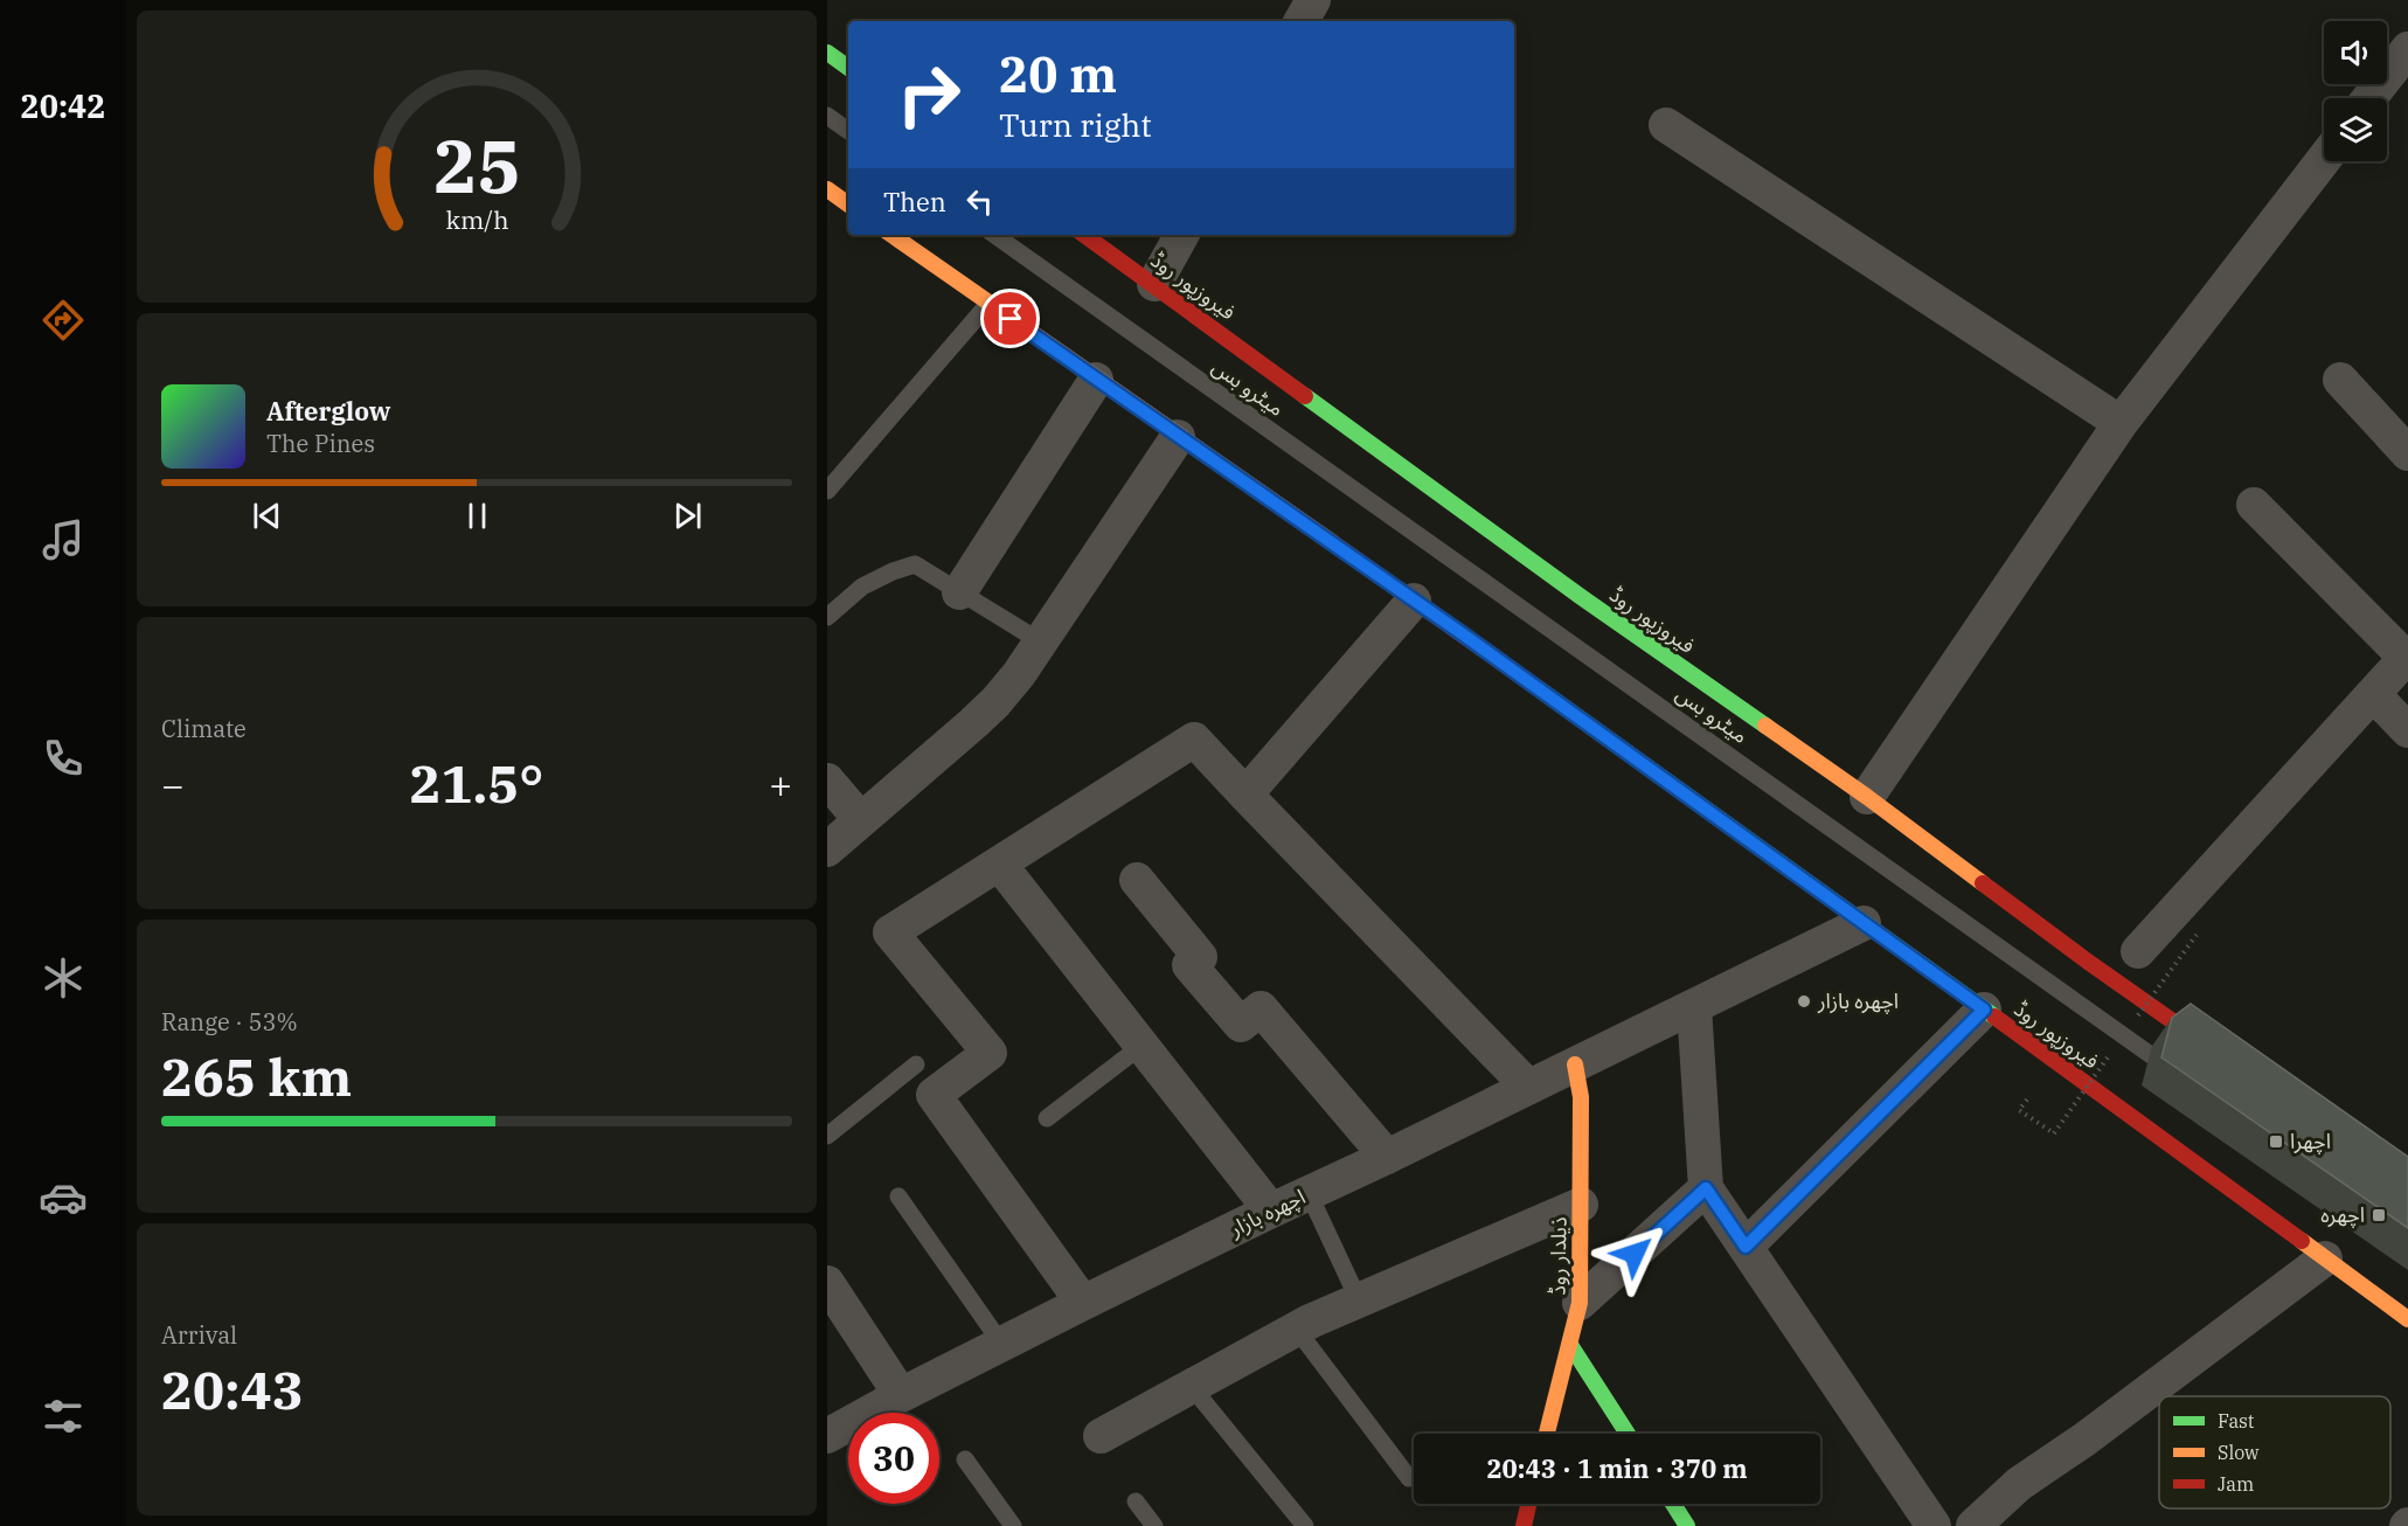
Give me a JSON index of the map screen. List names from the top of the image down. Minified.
{"streets":{"main road":["فیروزپور روڈ","ذیلدار روڈ"],"street":["اچھرہ بازار"],"lane":["میٹرو بس"]},"crossings":[["فیروزپور روڈ","اچھرہ بازار"],["اچھرہ بازار","ذیلدار روڈ"]],"places":{"other":["اچھرہ بازار"],"transit":["اچھرا","اچھرہ"]},"legend":["Fast","Slow","Jam"],"page":{"tabs":"20:42","turn":["20 m","Turn right"],"then":"Then","song":["Afterglow","The Pines"],"tile":["Climate",["Range · 53%","265 km"],["Arrival","20:43"]],"heat":["−","21.5°","+"],"limit":"30","trip":"20:43 · 1 min · 370 m","gauge":["25","km/h"]}}
